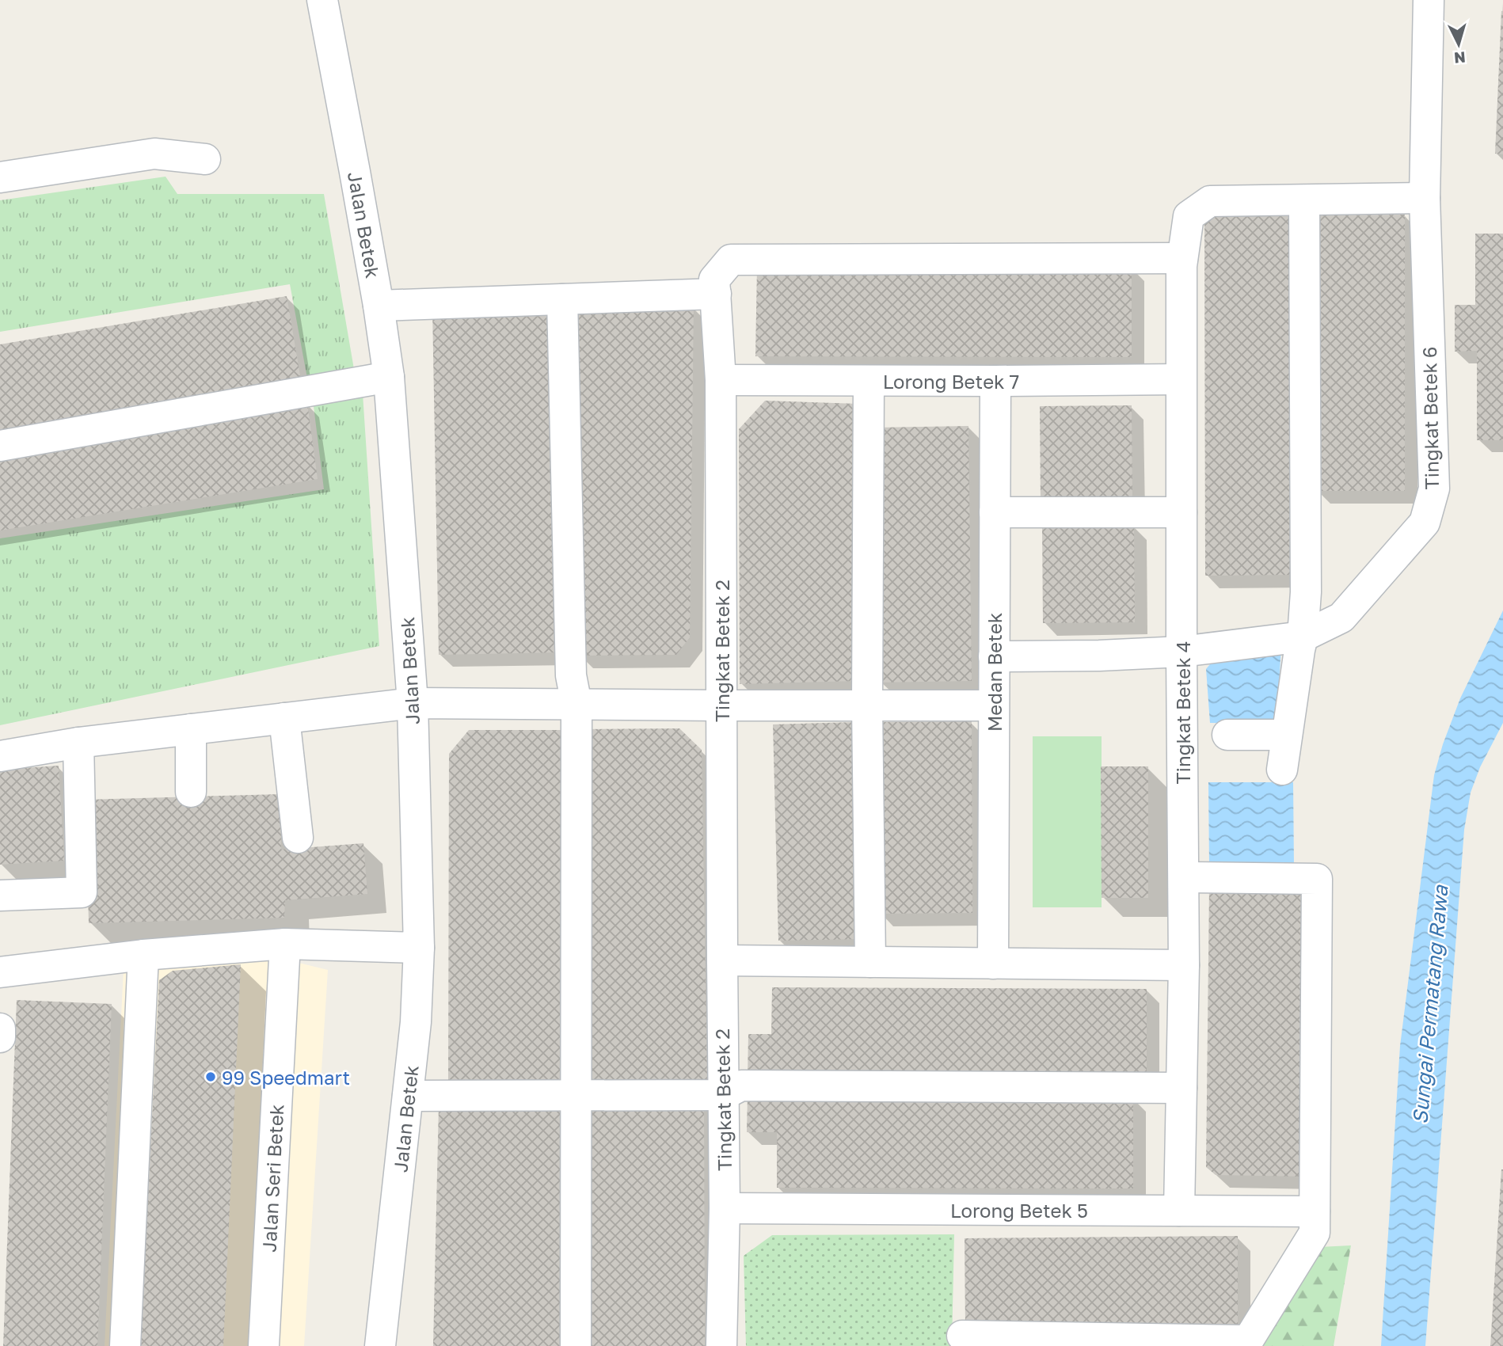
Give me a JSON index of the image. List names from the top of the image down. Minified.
{"streets":{"street":["Jalan Betek","Lorong Betek 7","Tingkat Betek 6","Tingkat Betek 2","Medan Betek","Tingkat Betek 4","Jalan Seri Betek","Lorong Betek 5"]},"crossings":[["Lorong Betek 7","Tingkat Betek 2"],["Lorong Betek 7","Medan Betek"],["Lorong Betek 7","Tingkat Betek 4"],["Tingkat Betek 6","Medan Betek"],["Tingkat Betek 6","Tingkat Betek 4"],["Tingkat Betek 2","Tingkat Betek 4"],["Tingkat Betek 2","Lorong Betek 5"],["Tingkat Betek 4","Lorong Betek 5"]],"water":["Sungai Permatang Rawa"],"places":["99 Speedmart"],"north":"bottom"}
